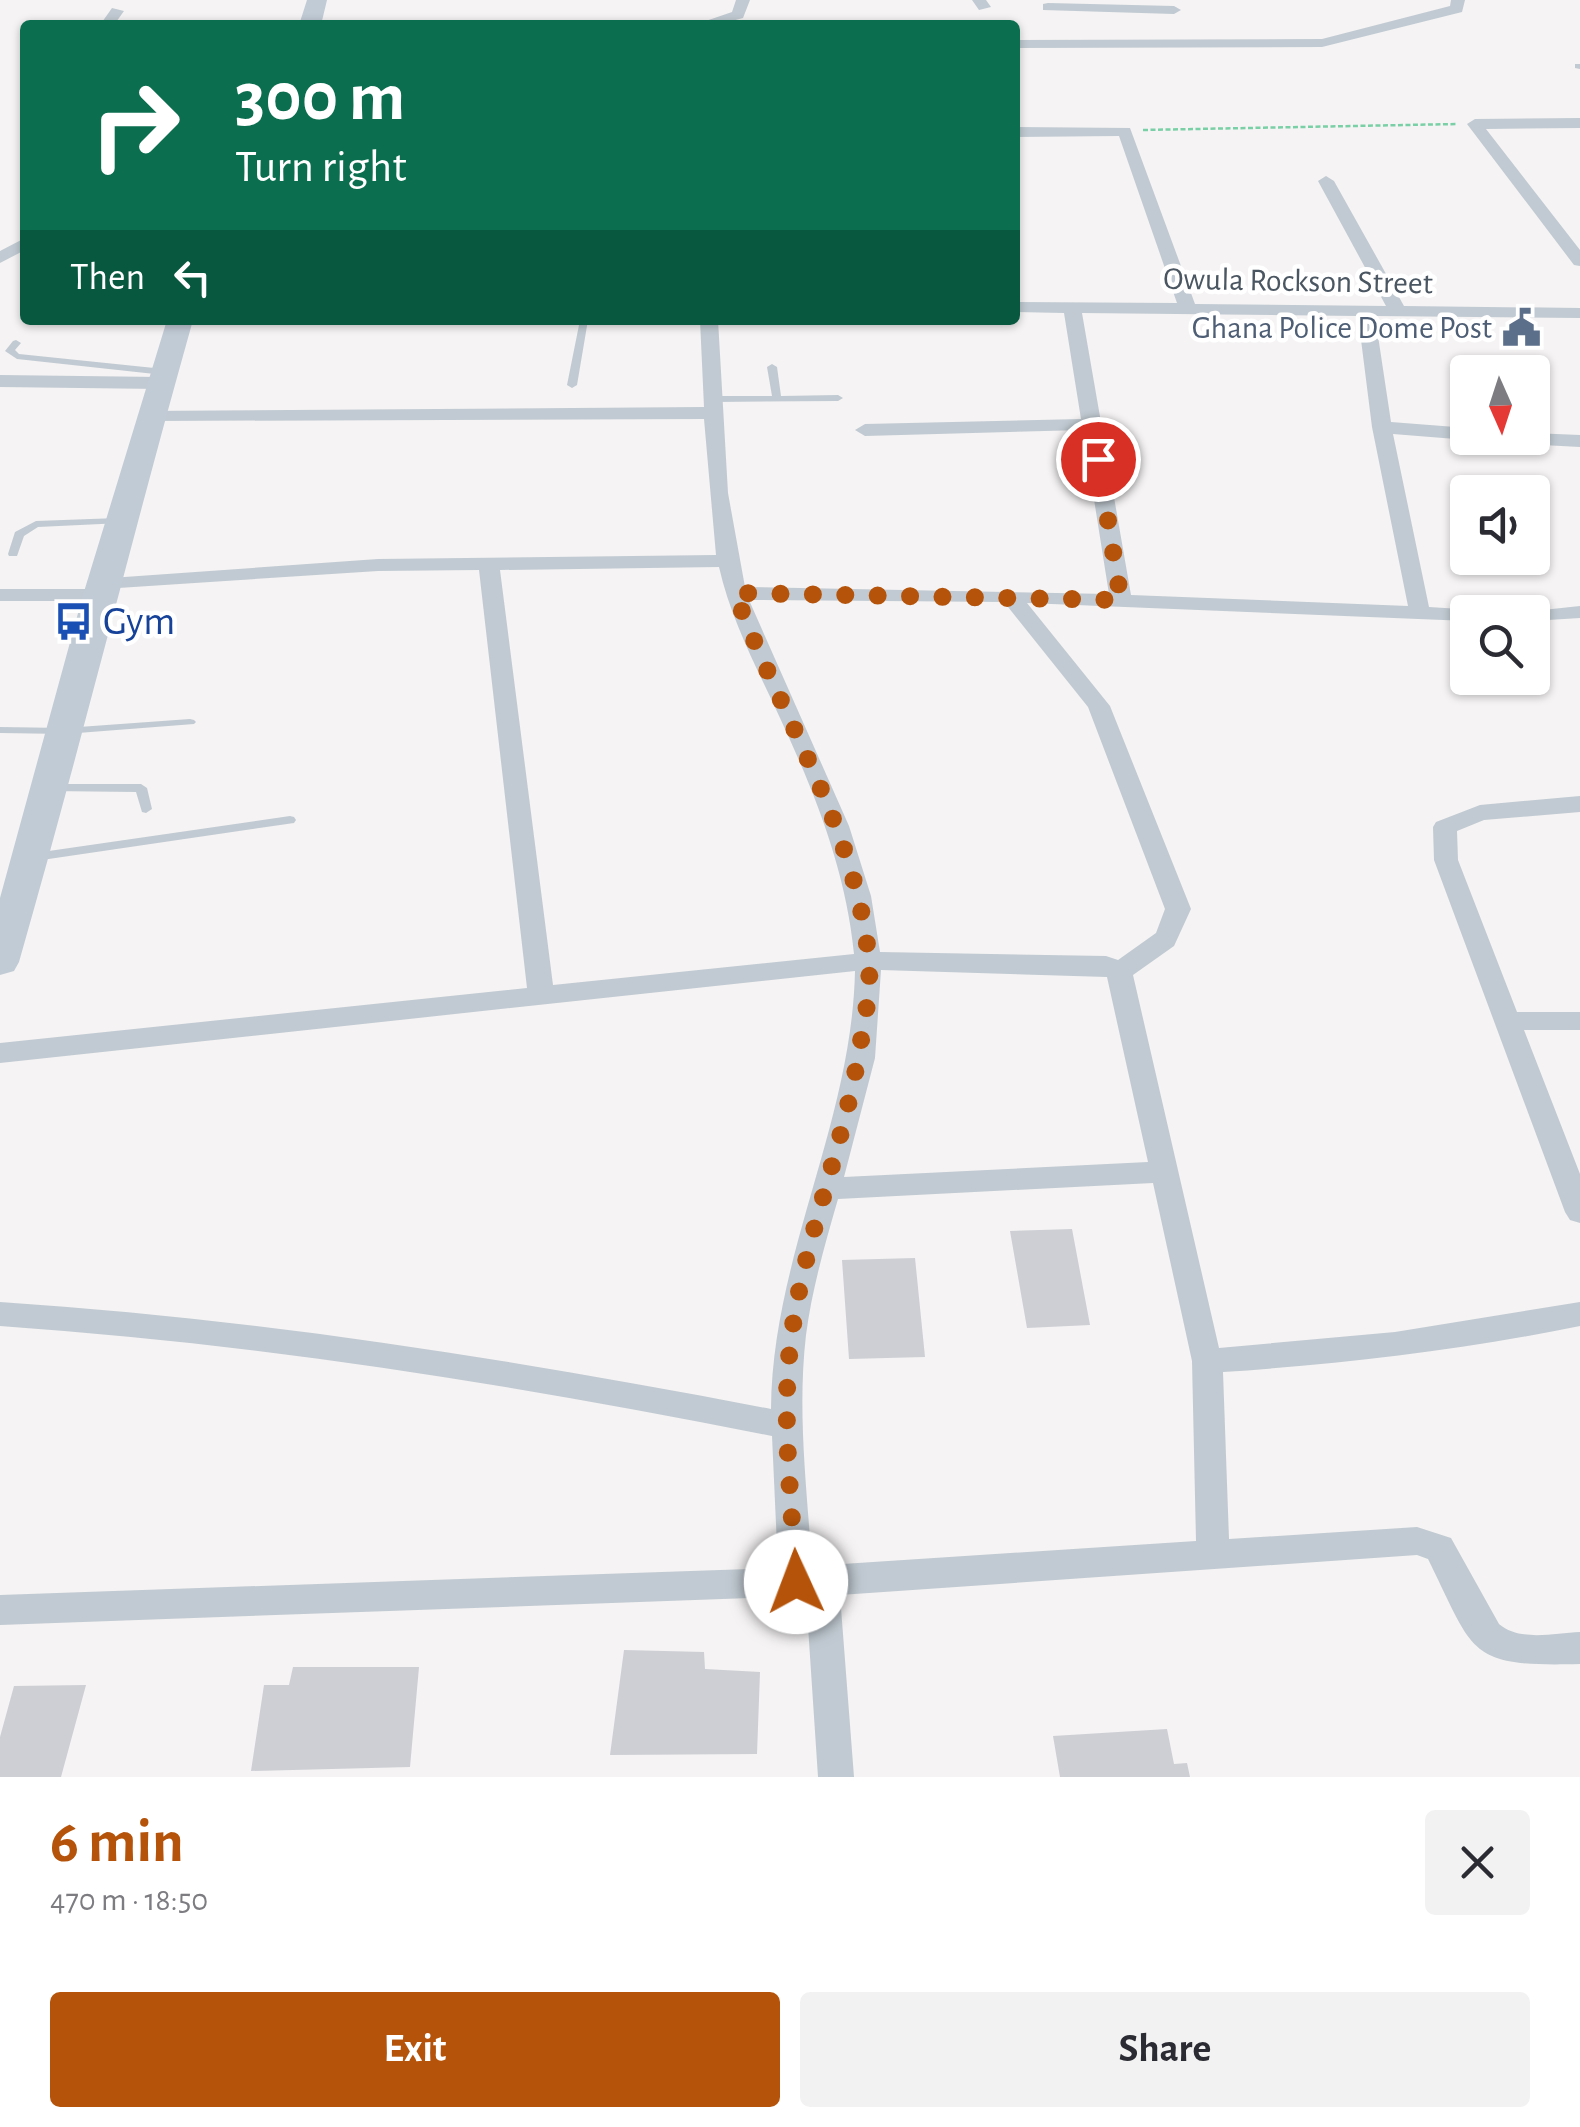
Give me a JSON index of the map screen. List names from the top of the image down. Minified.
{"streets":{"street":["Owula Rockson Street"]},"places":{"public building":["Ghana Police Dome Post"],"bus stop":["Gym"]},"north":"bottom","page":{"turn":["300 m","Turn right"],"then":"Then","heading":["6 min","470 m · 18:50"],"buttons":["Exit","Share"]}}
